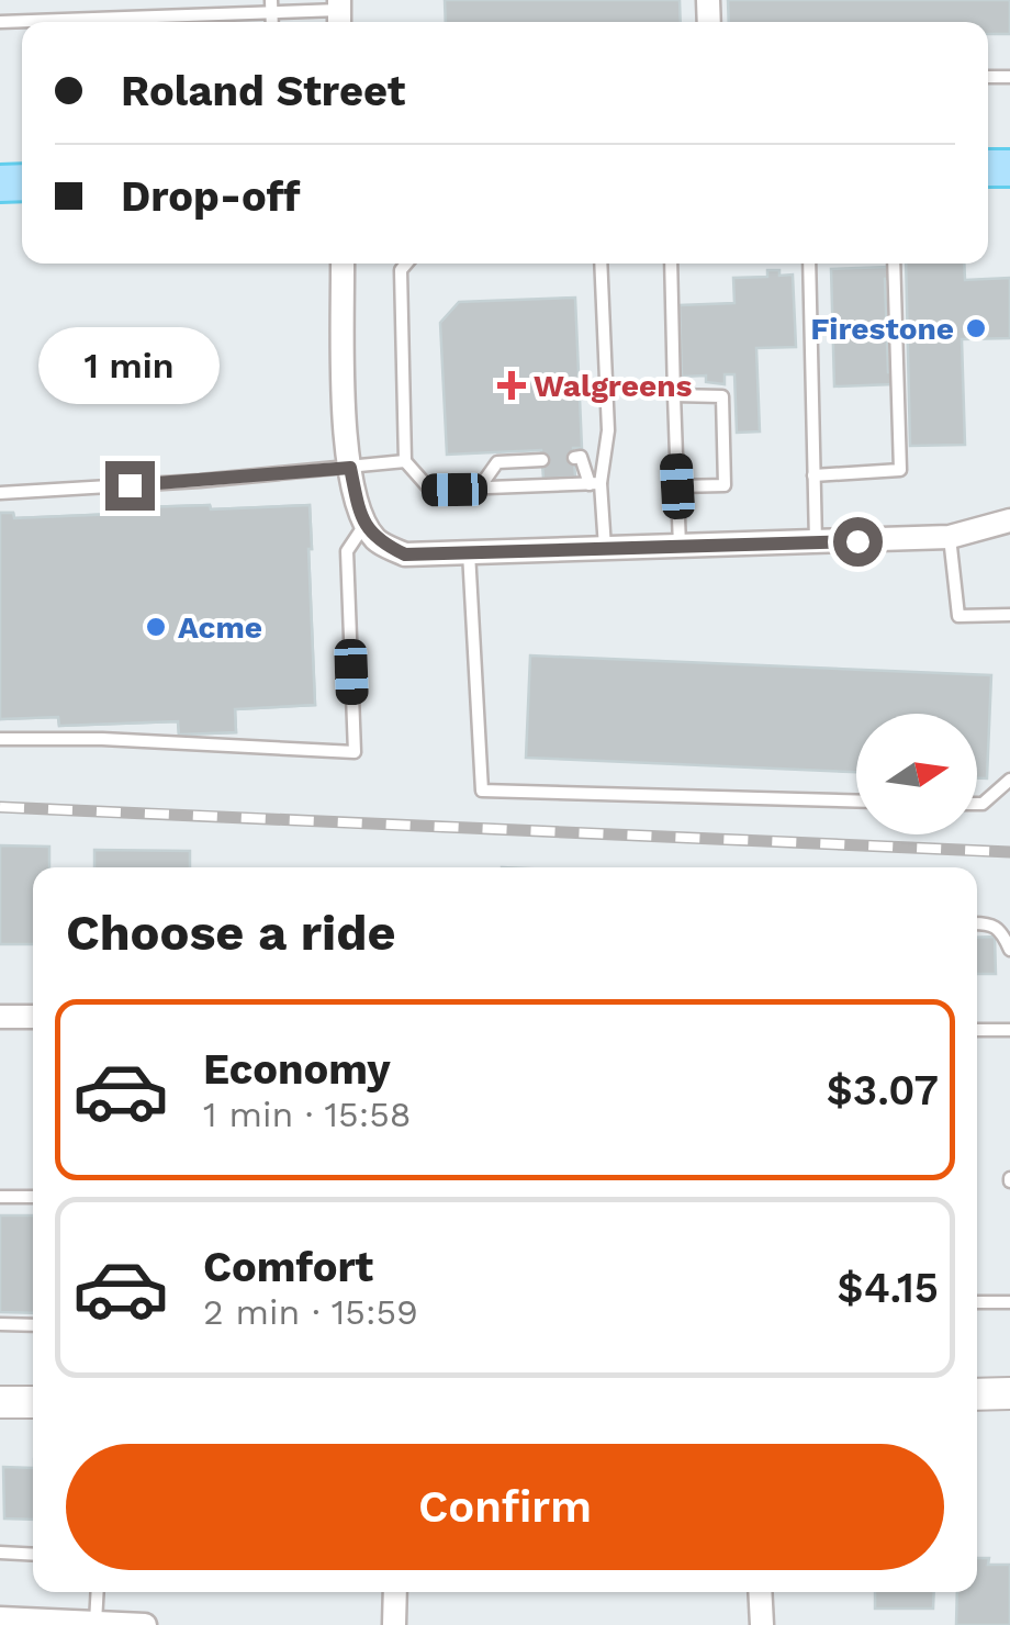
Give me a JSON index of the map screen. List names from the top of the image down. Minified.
{"places":{"other":["Firestone","Acme"],"health":["Walgreens"]},"north":"right","page":{"banner":["Roland Street","Drop-off"],"bubble":"1 min","heading":"Choose a ride","list":[{"name":"Economy","note":"1 min · 15:58","value":"$3.07"},{"name":"Comfort","note":"2 min · 15:59","value":"$4.15"}],"buttons":"Confirm"}}
